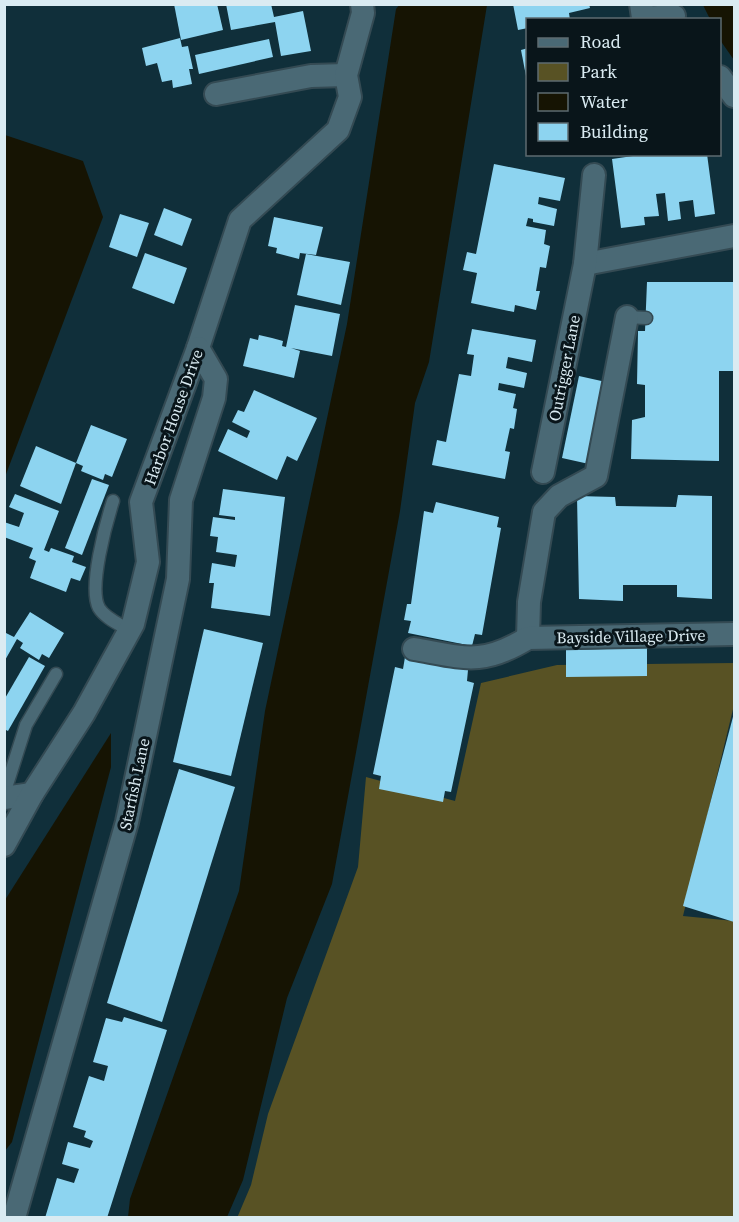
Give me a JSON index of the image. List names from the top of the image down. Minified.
{"streets":{"street":["Outrigger Lane","Harbor House Drive","Bayside Village Drive","Starfish Lane"]},"crossings":[["Harbor House Drive","Starfish Lane"]],"legend":["Road","Park","Water","Building"]}
